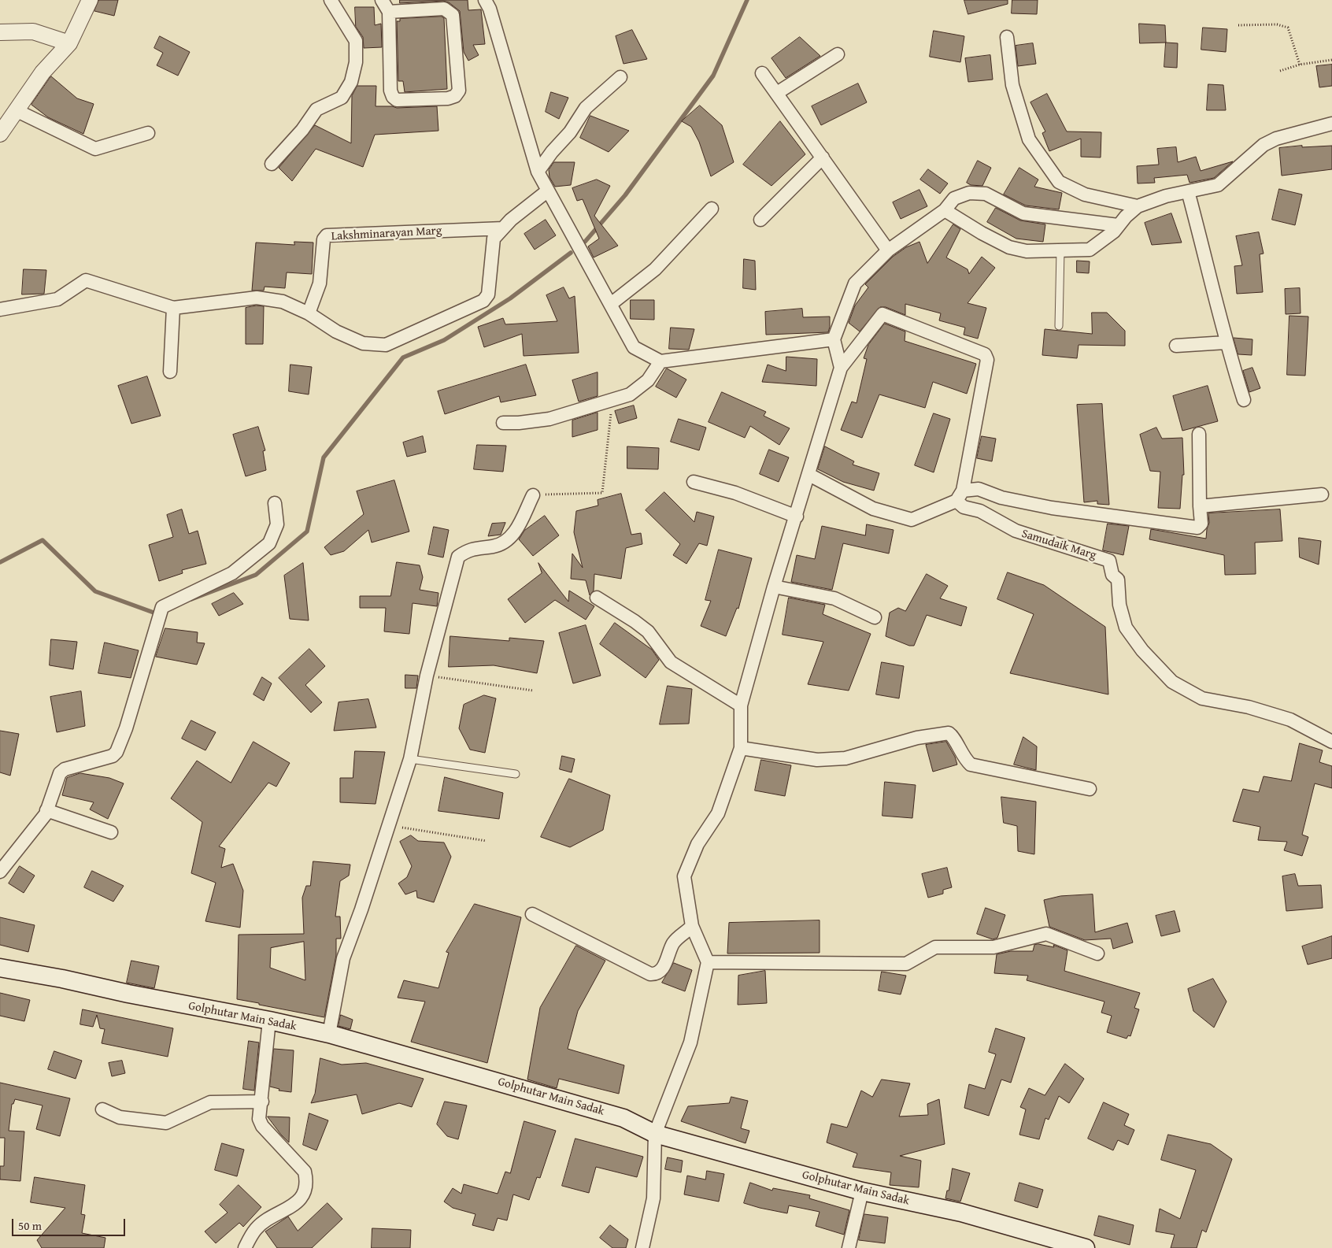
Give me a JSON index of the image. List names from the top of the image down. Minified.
{"streets":{"main road":["Golphutar Main Sadak"],"street":["Lakshminarayan Marg","Samudaik Marg"]},"scale_bar":"50 m"}
